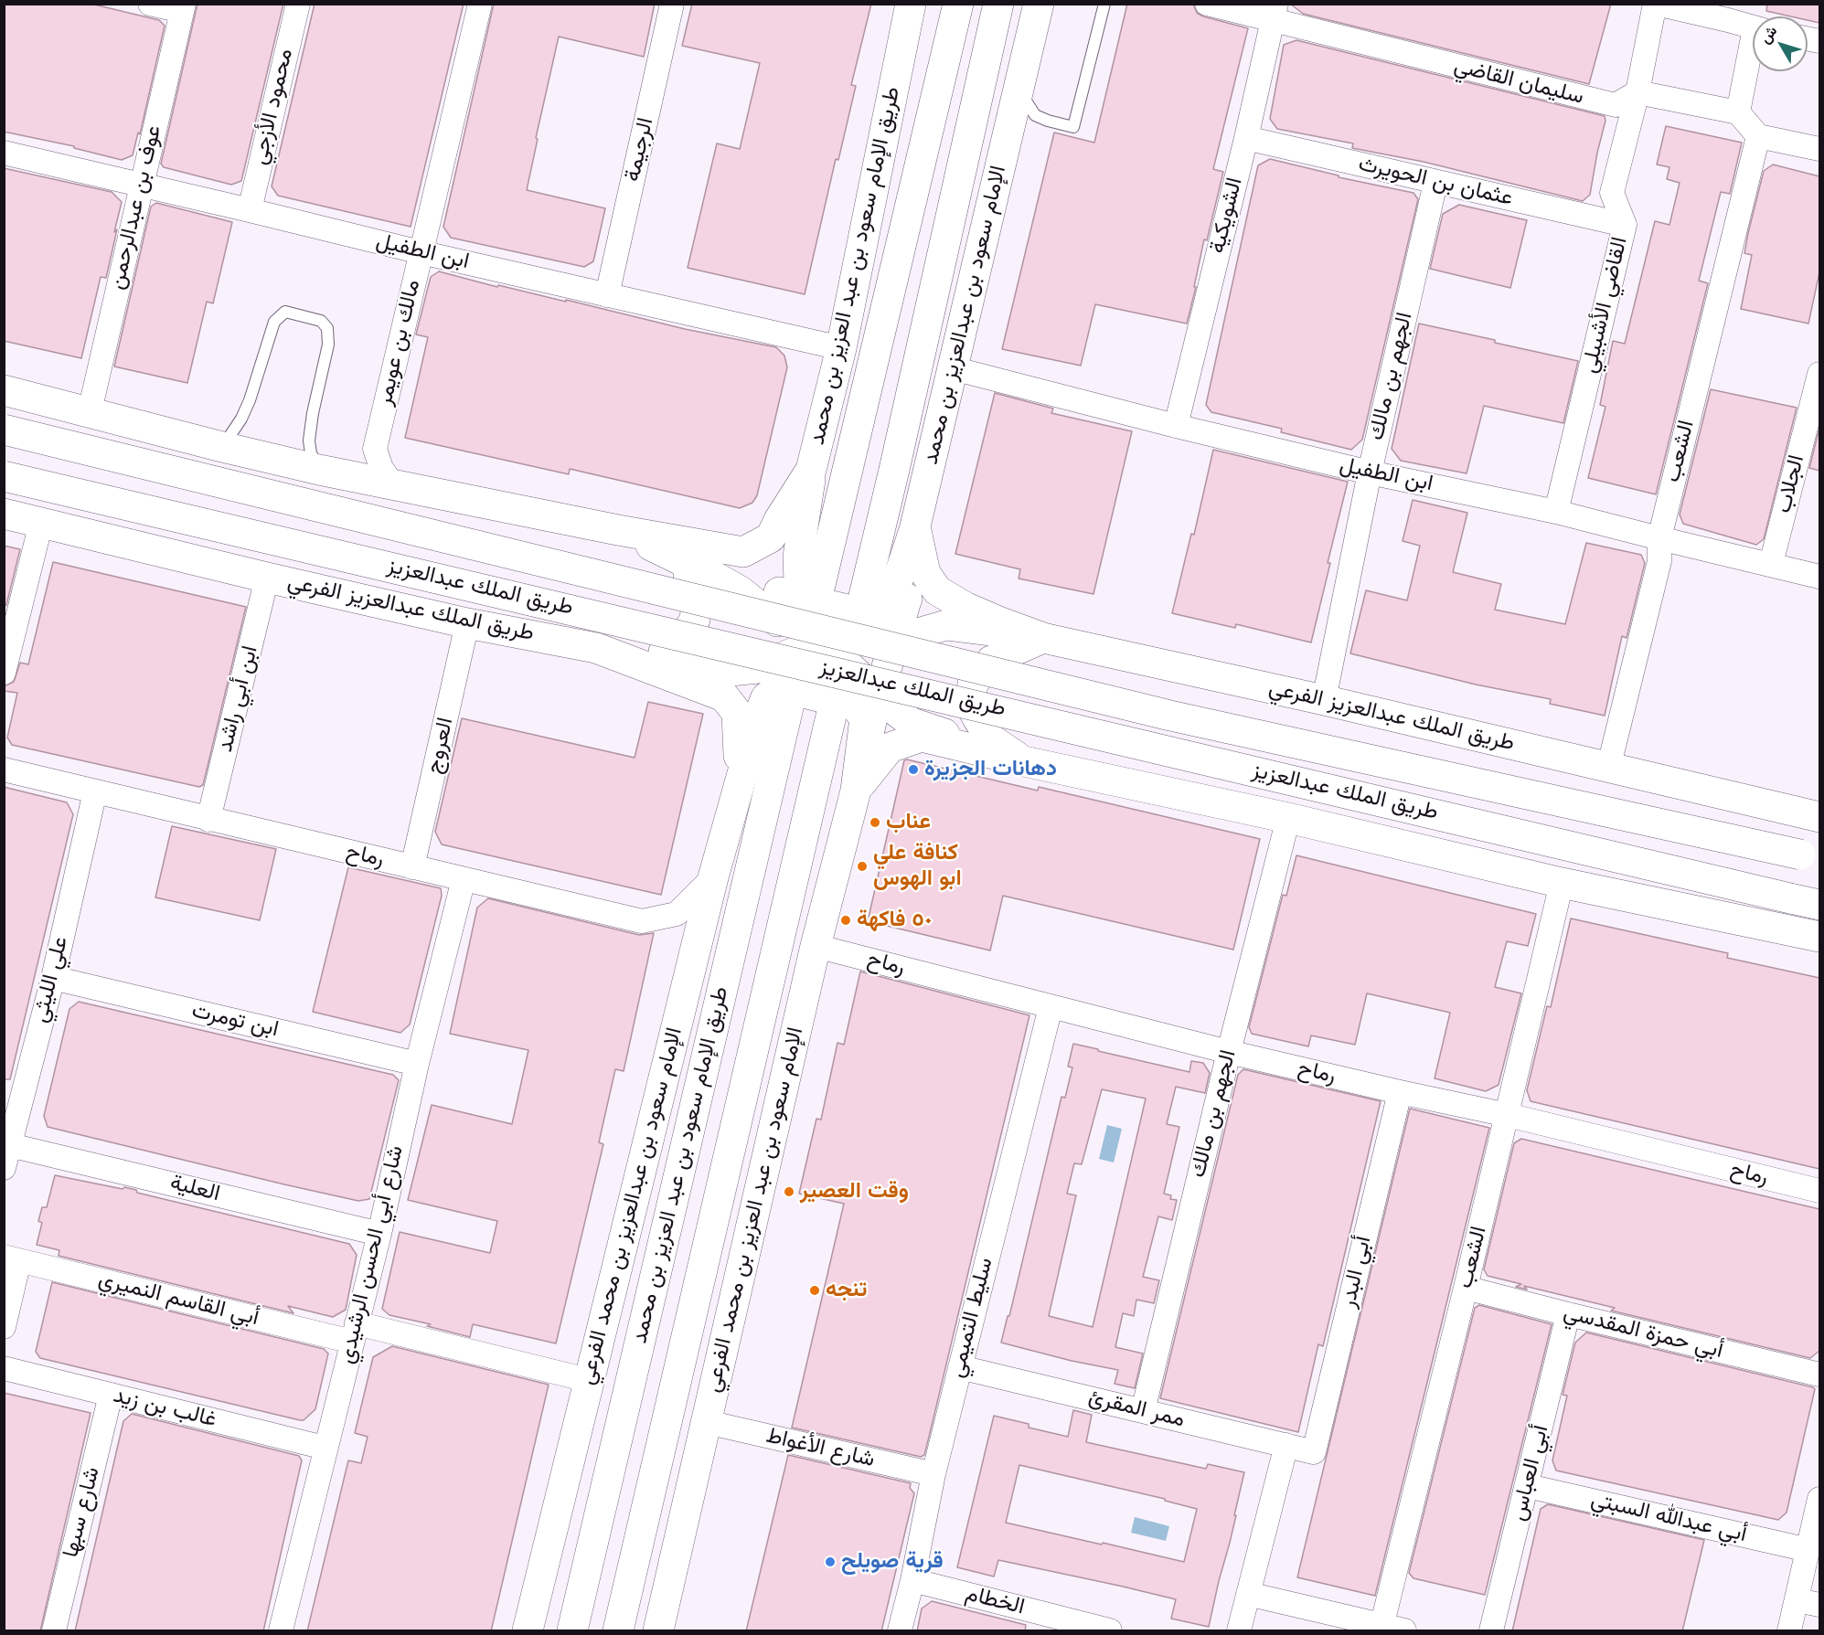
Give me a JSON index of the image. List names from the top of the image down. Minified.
{"streets":{"street":["سليمان القاضي","محمود الأزجي","الرجيمة","عثمان بن الحويرث","عوف بن عبدالرحمن","الشويكية","ابن الطفيل","طريق الإمام سعود بن عبد العزيز بن محمد","القاضي الأشبيلي","الإمام سعود بن عبدالعزيز بن محمد","مالك بن عويمر","الجهم بن مالك","الشعب","الجلاب","طريق الملك عبدالعزيز","طريق الملك عبدالعزيز الفرعي","ابن أبي راشد","العروج","رماح","علي الليثي","ابن تومرت","العلية","الإمام سعود بن عبدالعزيز بن محمد الفرعي","الإمام سعود بن عبد العزيز بن محمد الفرعي","شارع أبي الحسن الرشيدي","أبي البدر","أبي القاسم النميري","سليط التميمي","أبي حمزة المقدسي","غالب بن زيد","ممر المقرئ","شارع الأغواط","أبي العباس","شارع سبها","أبي عبدالله السبتي","الخطام"]},"crossings":[["سليمان القاضي","الشويكية"],["سليمان القاضي","القاضي الأشبيلي"],["محمود الأزجي","ابن الطفيل"],["الرجيمة","ابن الطفيل"],["عثمان بن الحويرث","الشويكية"],["عثمان بن الحويرث","القاضي الأشبيلي"],["عثمان بن الحويرث","الجهم بن مالك"],["عوف بن عبدالرحمن","ابن الطفيل"],["الشويكية","ابن الطفيل"],["ابن الطفيل","طريق الإمام سعود بن عبد العزيز بن محمد"],["ابن الطفيل","القاضي الأشبيلي"],["ابن الطفيل","الإمام سعود بن عبدالعزيز بن محمد"],["ابن الطفيل","مالك بن عويمر"],["ابن الطفيل","الجهم بن مالك"],["ابن الطفيل","الشعب"],["ابن الطفيل","الجلاب"],["الإمام سعود بن عبدالعزيز بن محمد","طريق الملك عبدالعزيز الفرعي"],["الجهم بن مالك","طريق الملك عبدالعزيز الفرعي"],["الجهم بن مالك","رماح"],["الجهم بن مالك","ممر المقرئ"],["الشعب","طريق الملك عبدالعزيز الفرعي"],["الشعب","رماح"],["الشعب","أبي حمزة المقدسي"],["طريق الملك عبدالعزيز الفرعي","ابن أبي راشد"],["طريق الملك عبدالعزيز الفرعي","العروج"],["طريق الملك عبدالعزيز الفرعي","الإمام سعود بن عبدالعزيز بن محمد الفرعي"],["ابن أبي راشد","رماح"],["العروج","رماح"],["رماح","علي الليثي"],["رماح","الإمام سعود بن عبدالعزيز بن محمد الفرعي"],["رماح","الإمام سعود بن عبد العزيز بن محمد الفرعي"],["رماح","شارع أبي الحسن الرشيدي"],["رماح","أبي البدر"],["رماح","سليط التميمي"],["علي الليثي","ابن تومرت"],["علي الليثي","العلية"],["ابن تومرت","شارع أبي الحسن الرشيدي"],["العلية","شارع أبي الحسن الرشيدي"],["الإمام سعود بن عبدالعزيز بن محمد الفرعي","أبي القاسم النميري"],["الإمام سعود بن عبد العزيز بن محمد الفرعي","شارع الأغواط"],["شارع أبي الحسن الرشيدي","أبي القاسم النميري"],["شارع أبي الحسن الرشيدي","غالب بن زيد"],["أبي البدر","ممر المقرئ"],["سليط التميمي","ممر المقرئ"],["سليط التميمي","شارع الأغواط"],["سليط التميمي","الخطام"],["أبي حمزة المقدسي","أبي العباس"],["غالب بن زيد","شارع سبها"],["أبي العباس","أبي عبدالله السبتي"]],"places":["دهانات الجزيرة","عناب","كنافة علي ابو الهوس","٥٠ فاكهة","وقت العصير","تنجه","قرية صويلح"],"north":"top left"}
